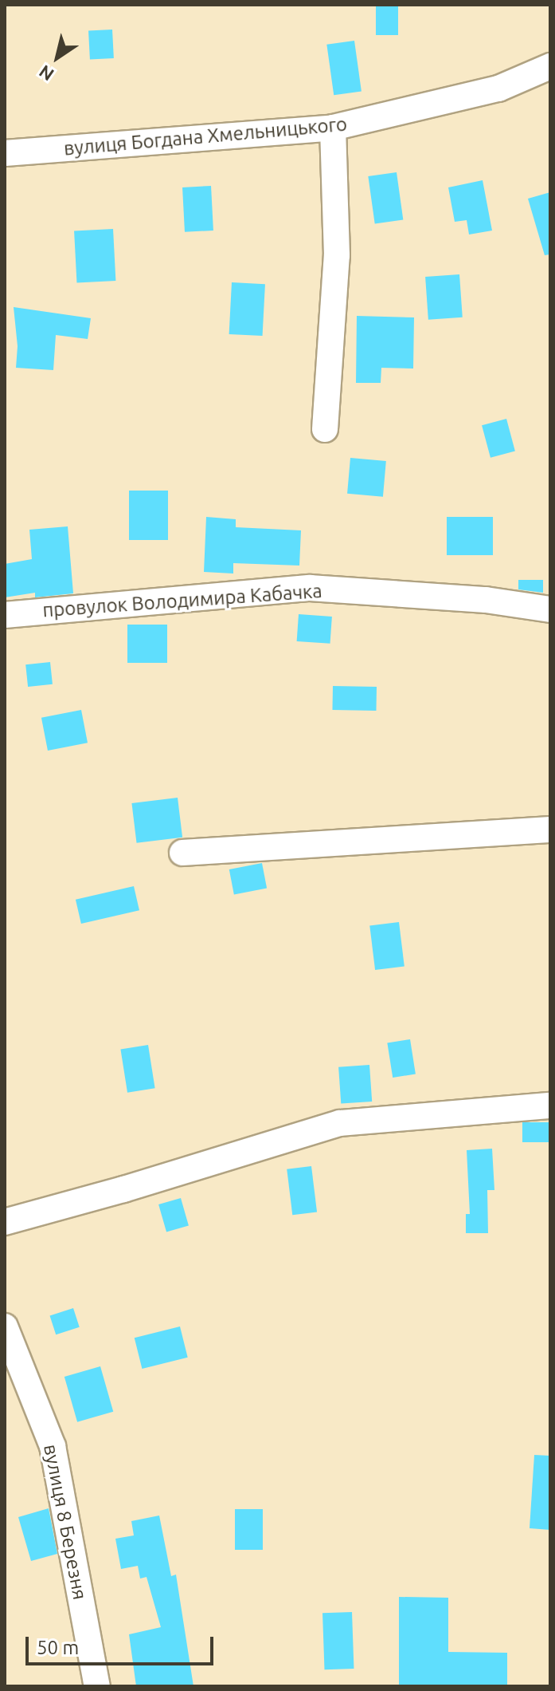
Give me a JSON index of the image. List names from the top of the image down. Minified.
{"streets":{"street":["вулиця Богдана Хмельницького","провулок Володимира Кабачка","вулиця 8 Березня"]},"scale_bar":"50 m","north":"bottom left"}
